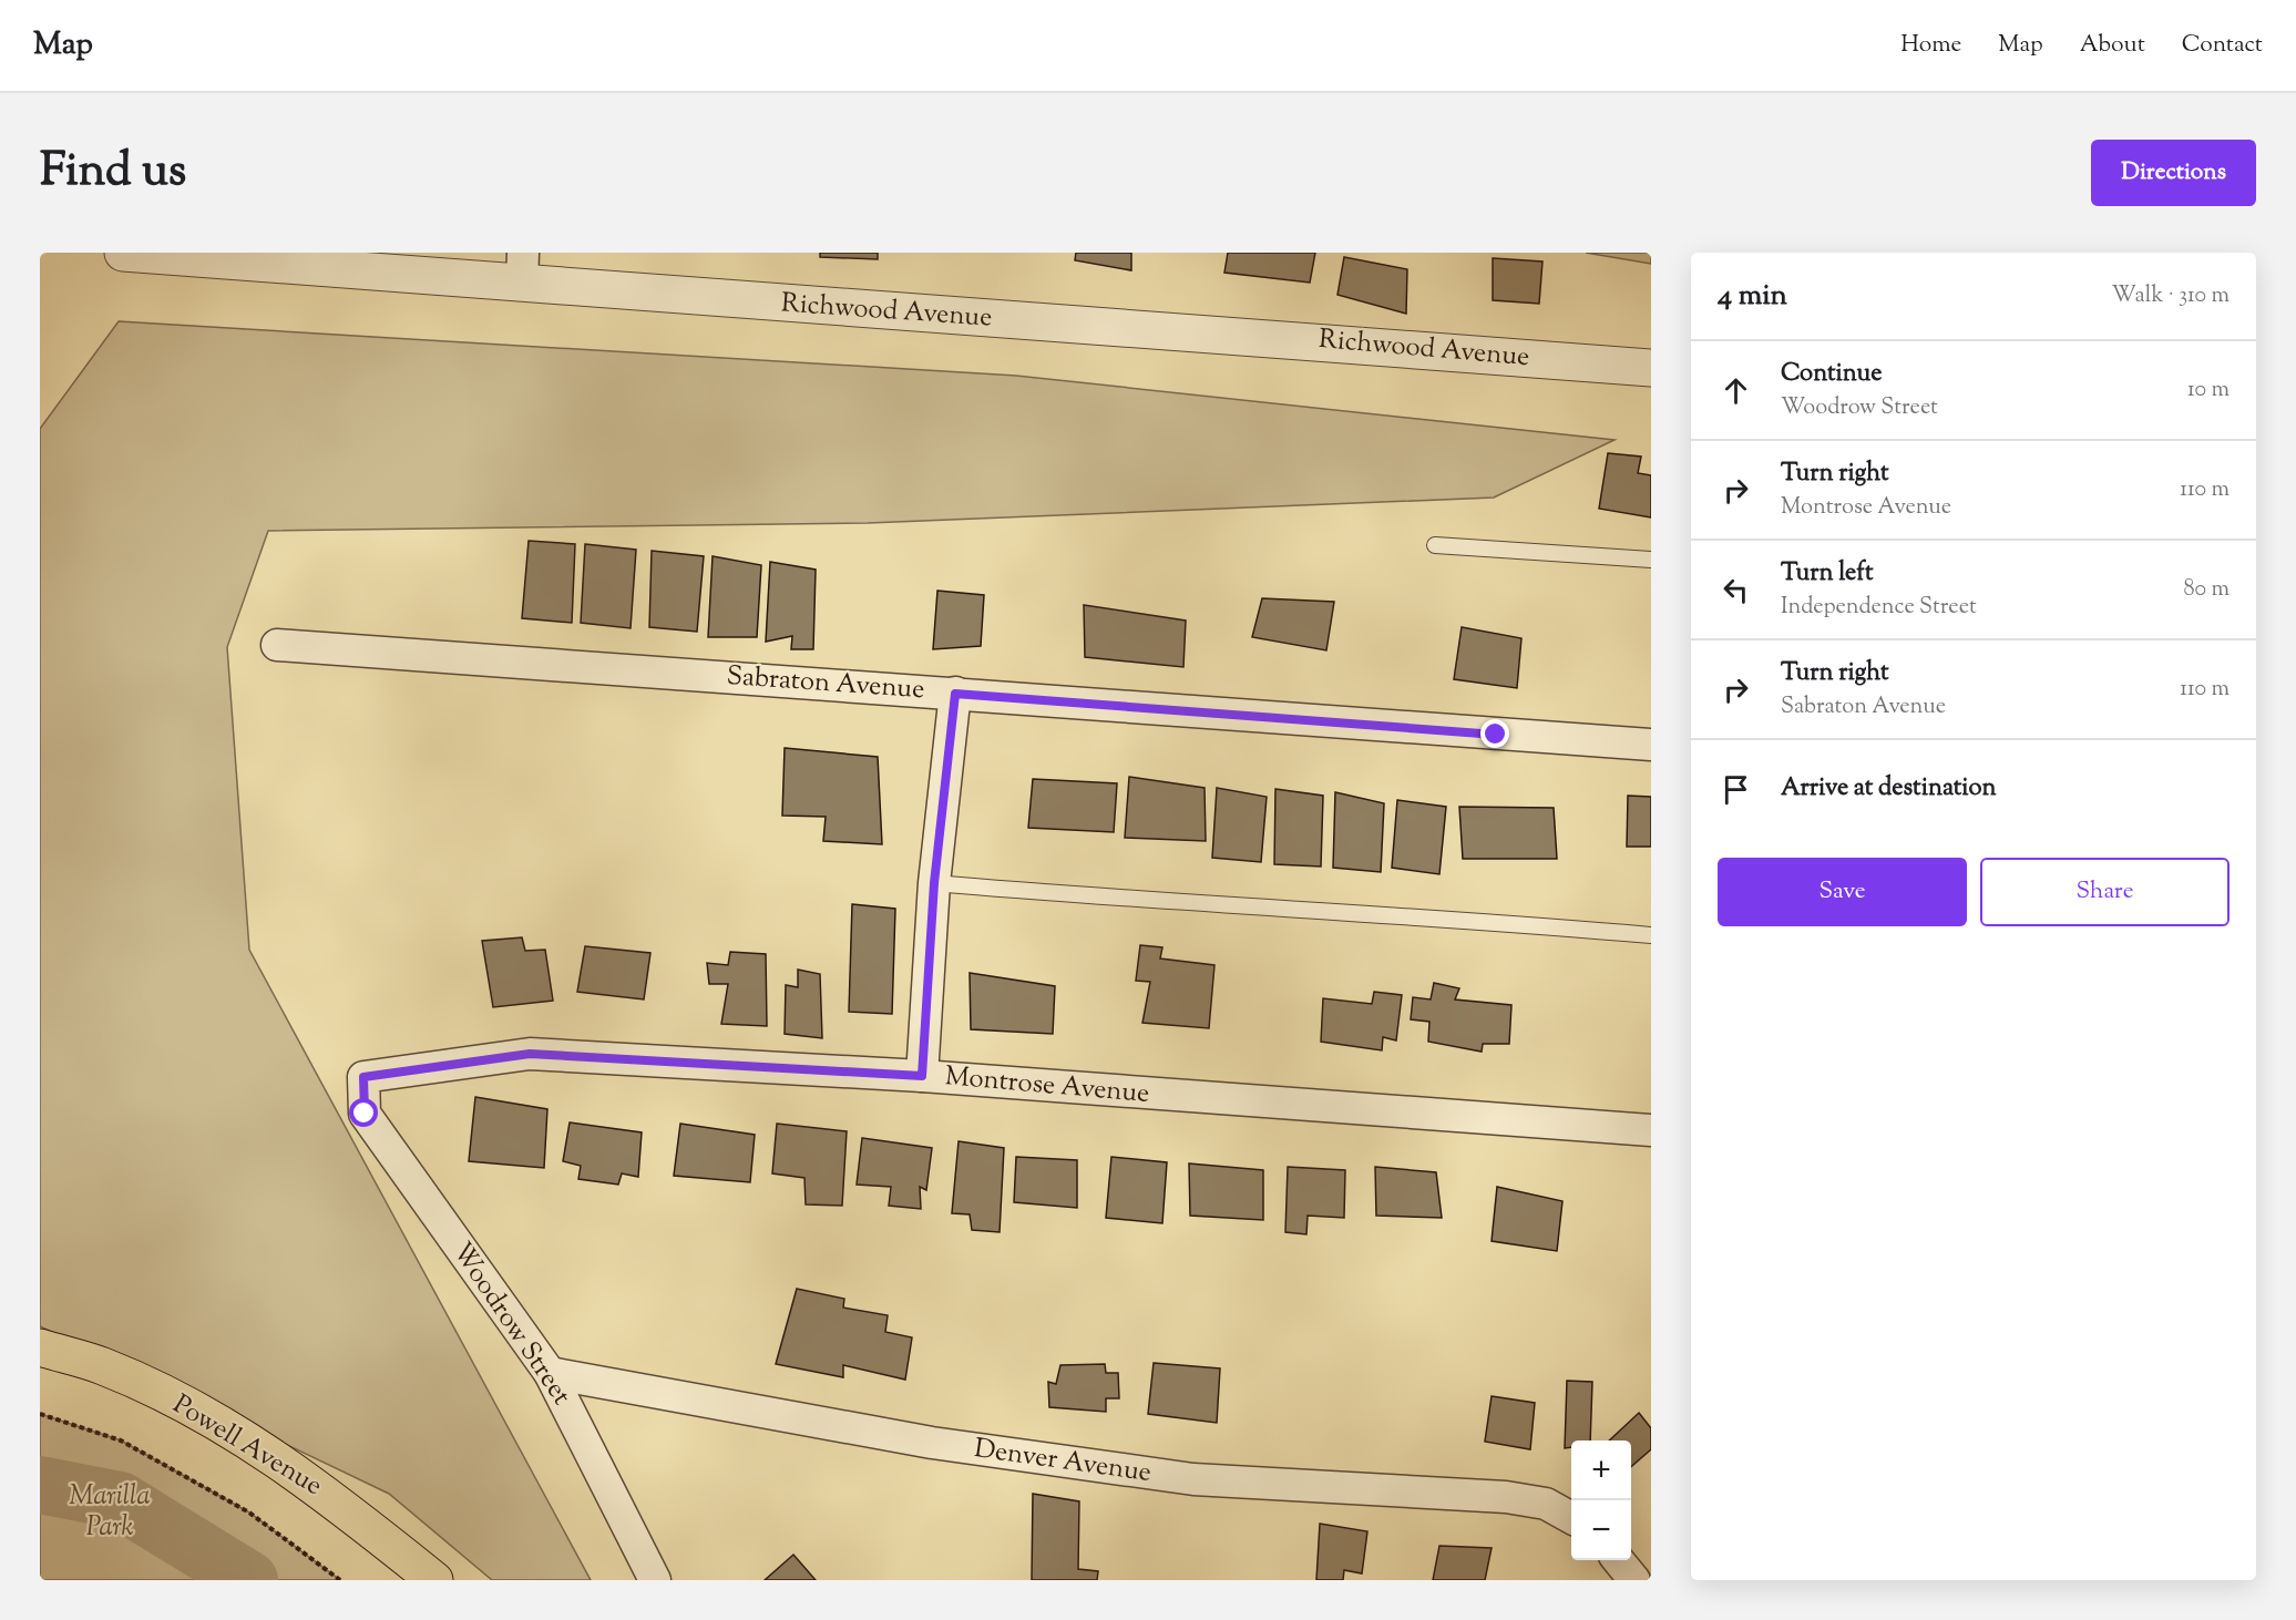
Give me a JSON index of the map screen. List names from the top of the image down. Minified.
{"streets":{"main road":["Powell Avenue"],"street":["Richwood Avenue","Sabraton Avenue","Montrose Avenue","Woodrow Street","Denver Avenue"]},"crossings":[["Montrose Avenue","Woodrow Street"],["Woodrow Street","Denver Avenue"]],"parks":["Marilla Park"],"page":{"header":"Map","nav":["Home","Map","About","Contact"],"title":"Find us","buttons":["Directions",["Save","Share"]],"heading":["4 min","Walk · 310 m"],"list":[["Continue","Woodrow Street","10 m"],["Turn right","Montrose Avenue","110 m"],["Turn left","Independence Street","80 m"],["Turn right","Sabraton Avenue","110 m"],"Arrive at destination"],"map_buttons":["+","−"]}}
